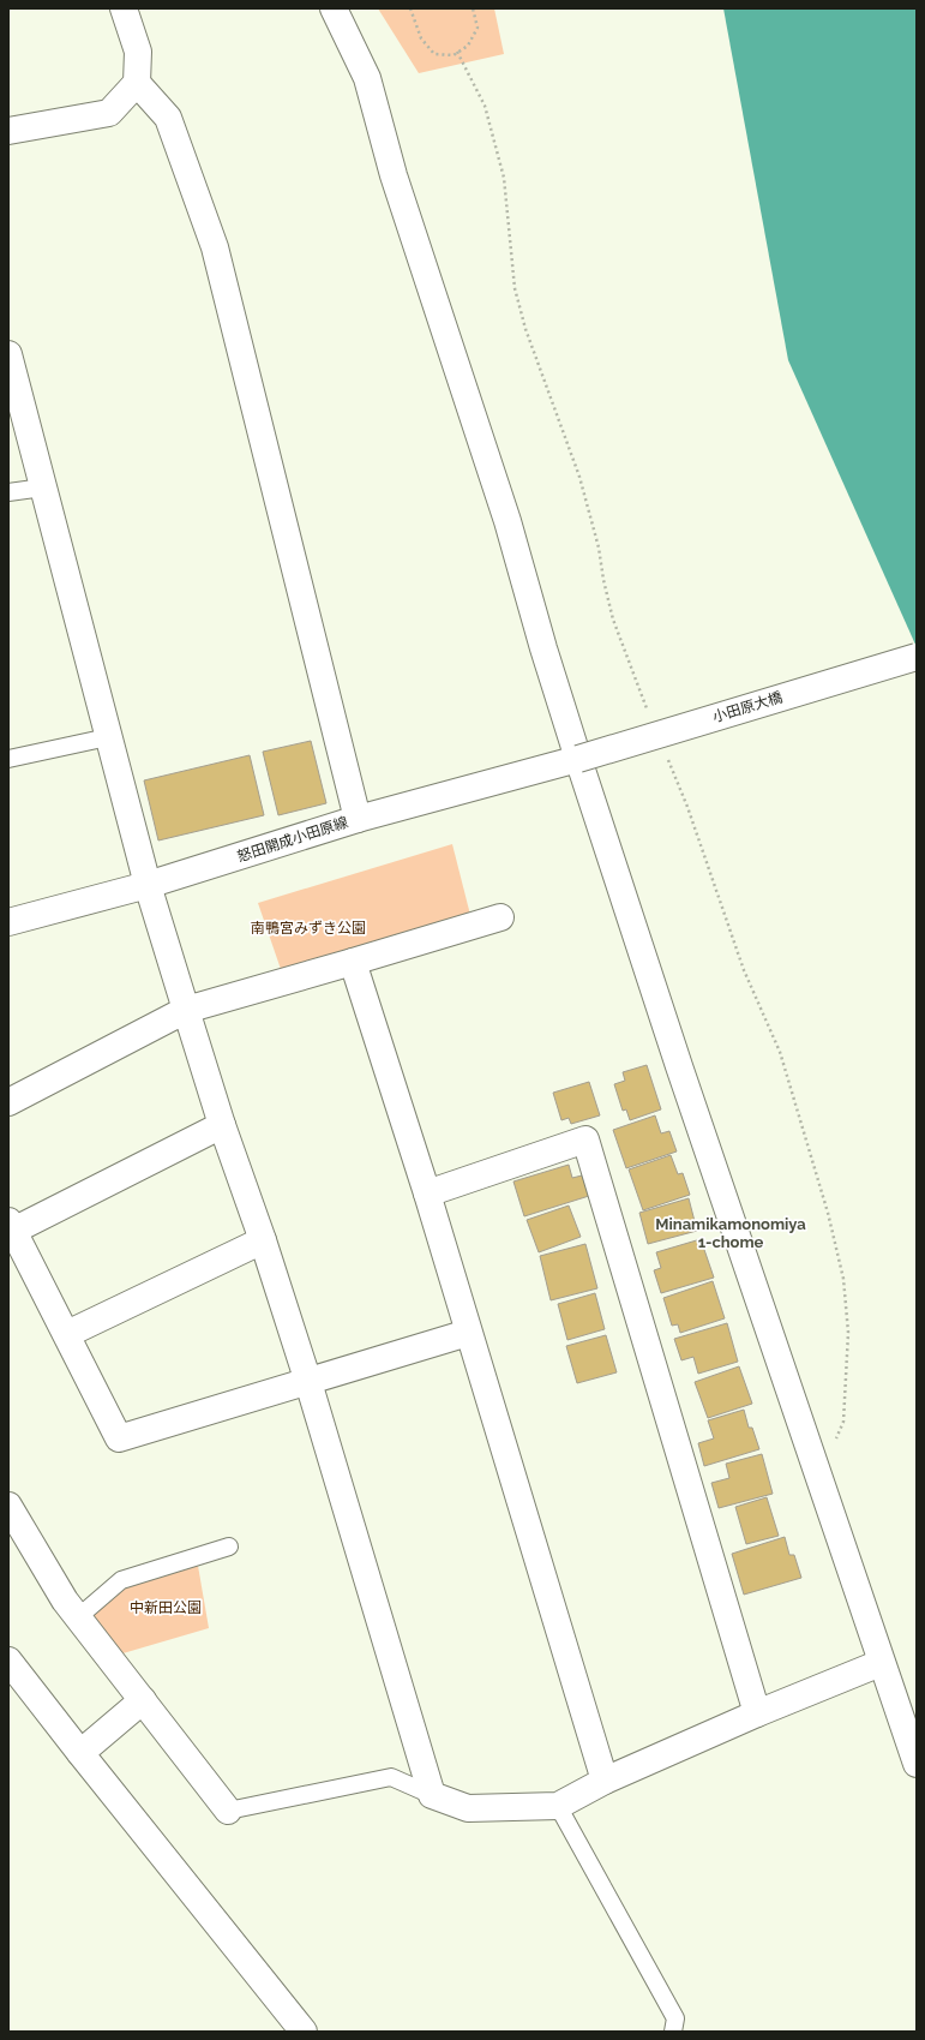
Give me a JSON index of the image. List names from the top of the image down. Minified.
{"streets":{"street":["小田原大橋","怒田開成小田原線"]},"crossings":[["小田原大橋","怒田開成小田原線"]],"districts":["Minamikamonomiya 1-chome"],"parks":["南鴨宮みずき公園","中新田公園"]}
